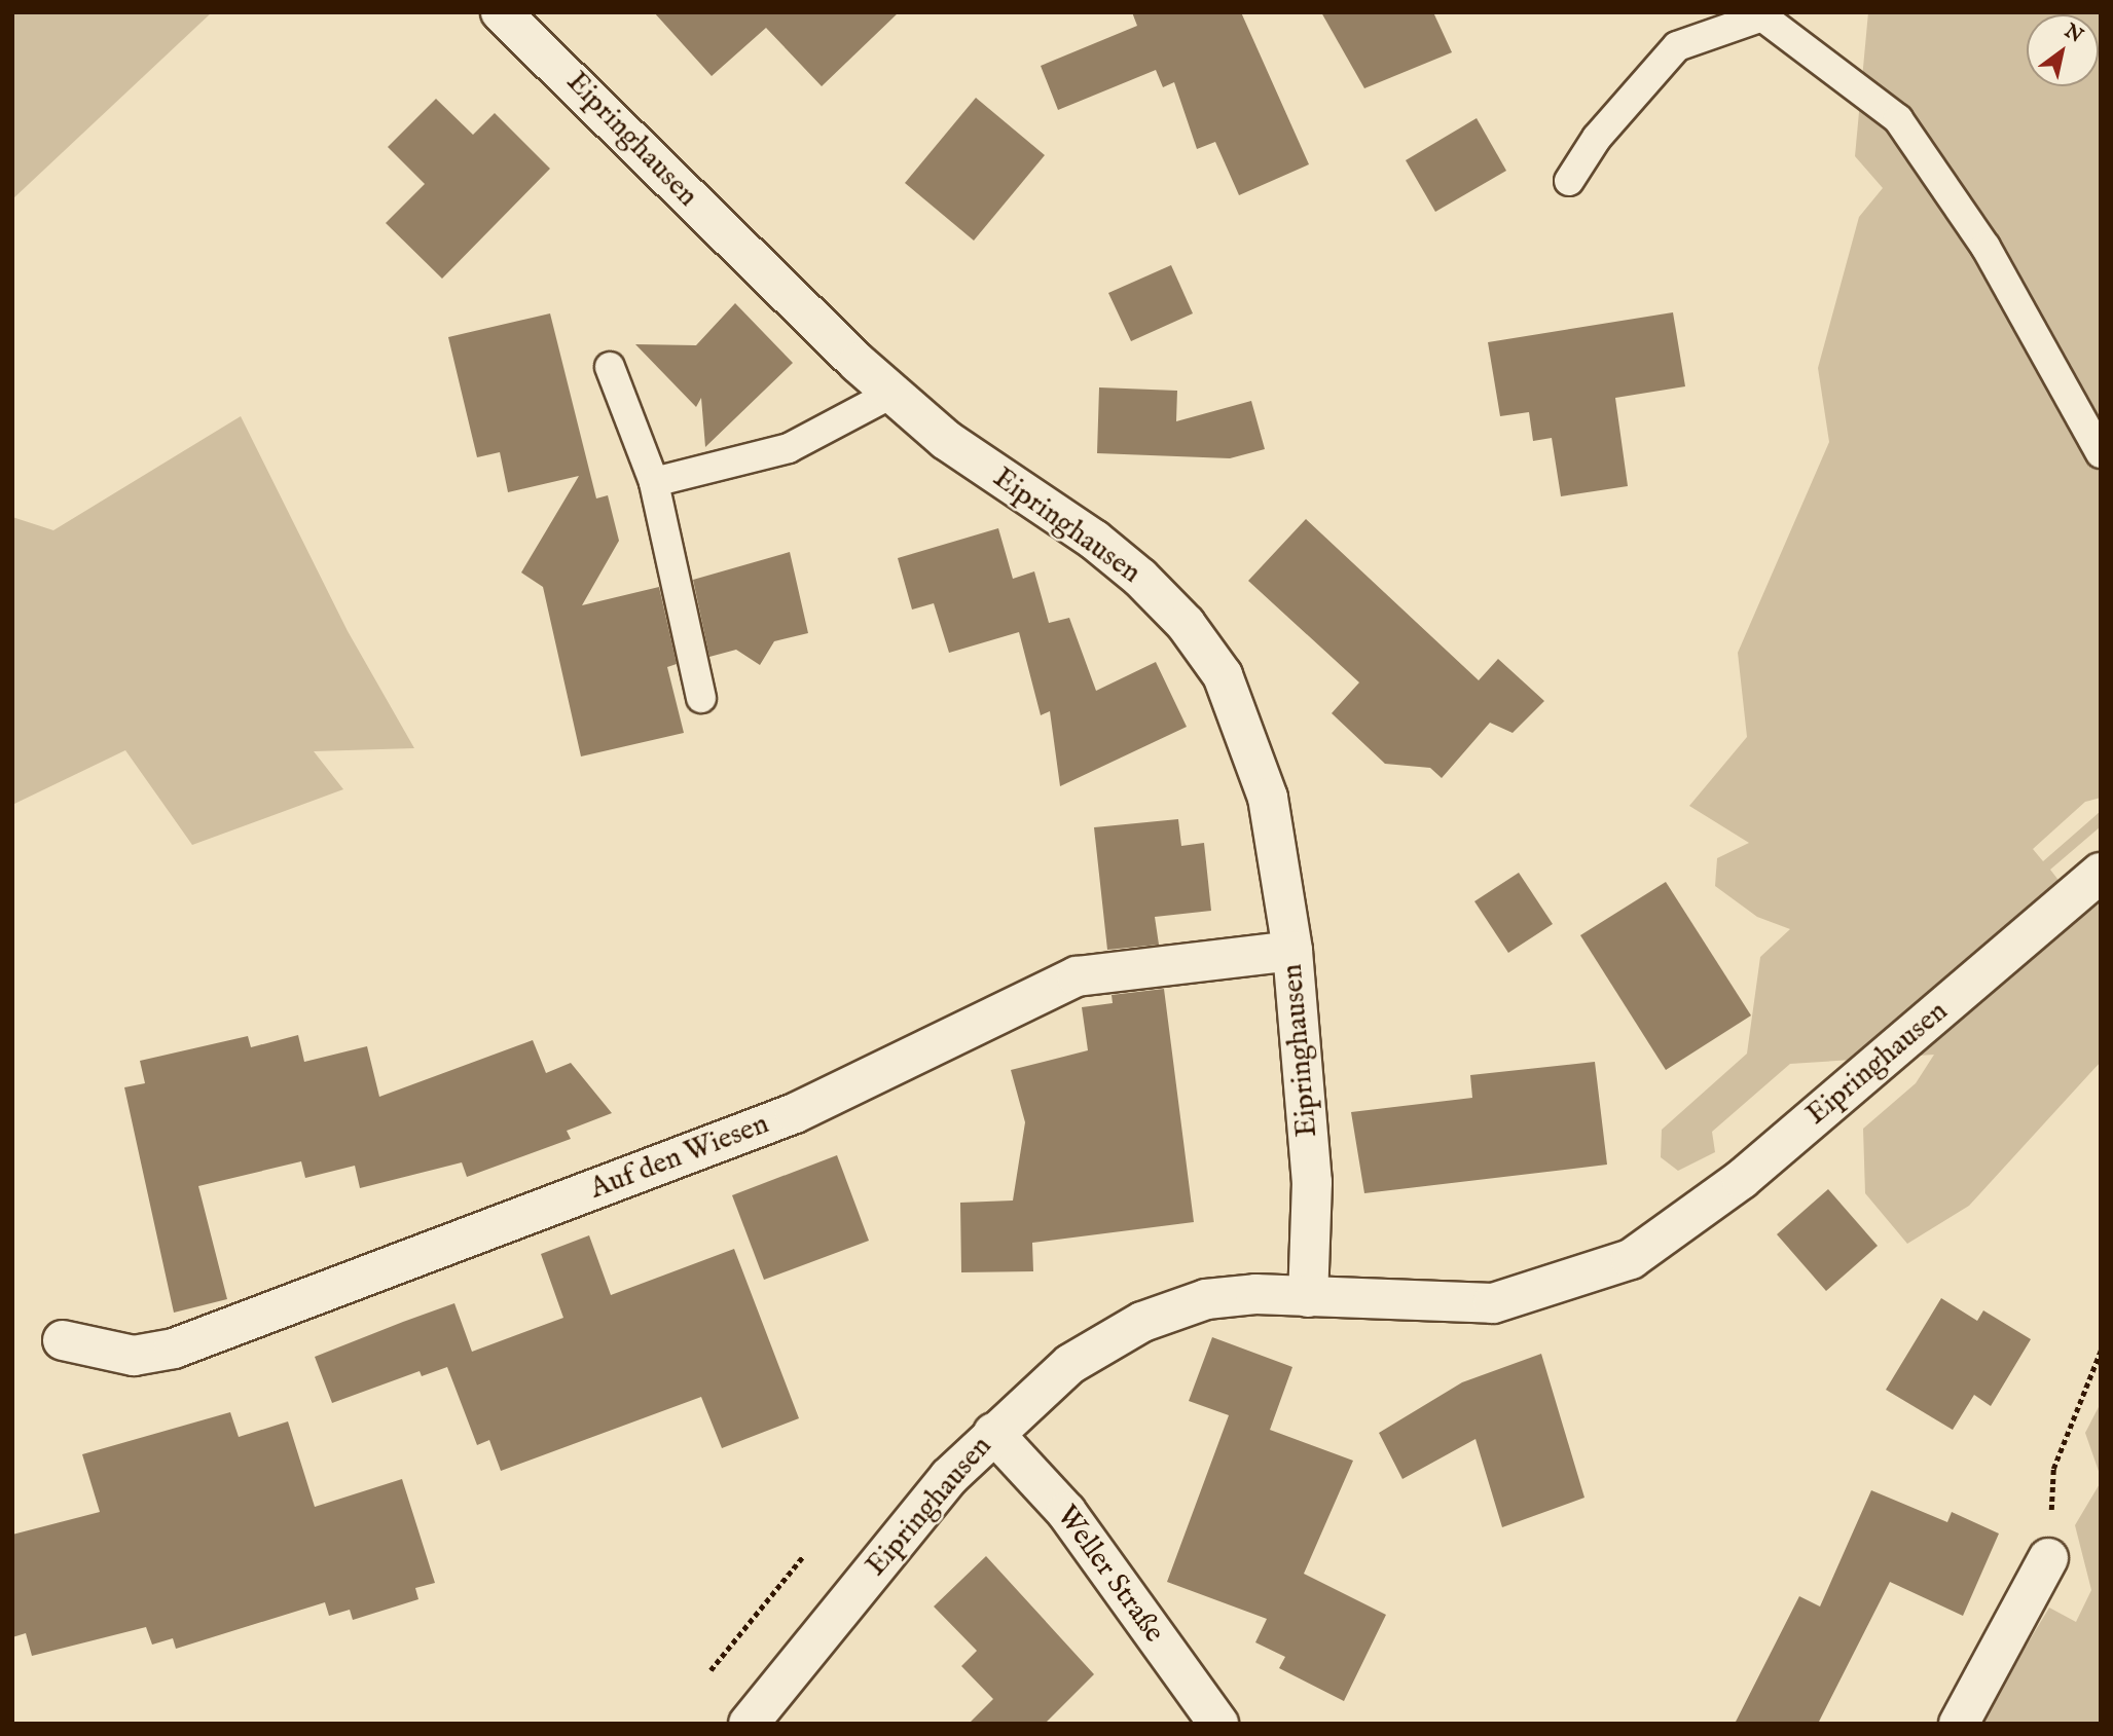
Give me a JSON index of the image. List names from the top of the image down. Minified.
{"streets":{"street":["Eipringhausen","Auf den Wiesen","Weller Straße"]},"crossings":[["Eipringhausen","Auf den Wiesen"],["Eipringhausen","Weller Straße"]],"north":"top right"}
